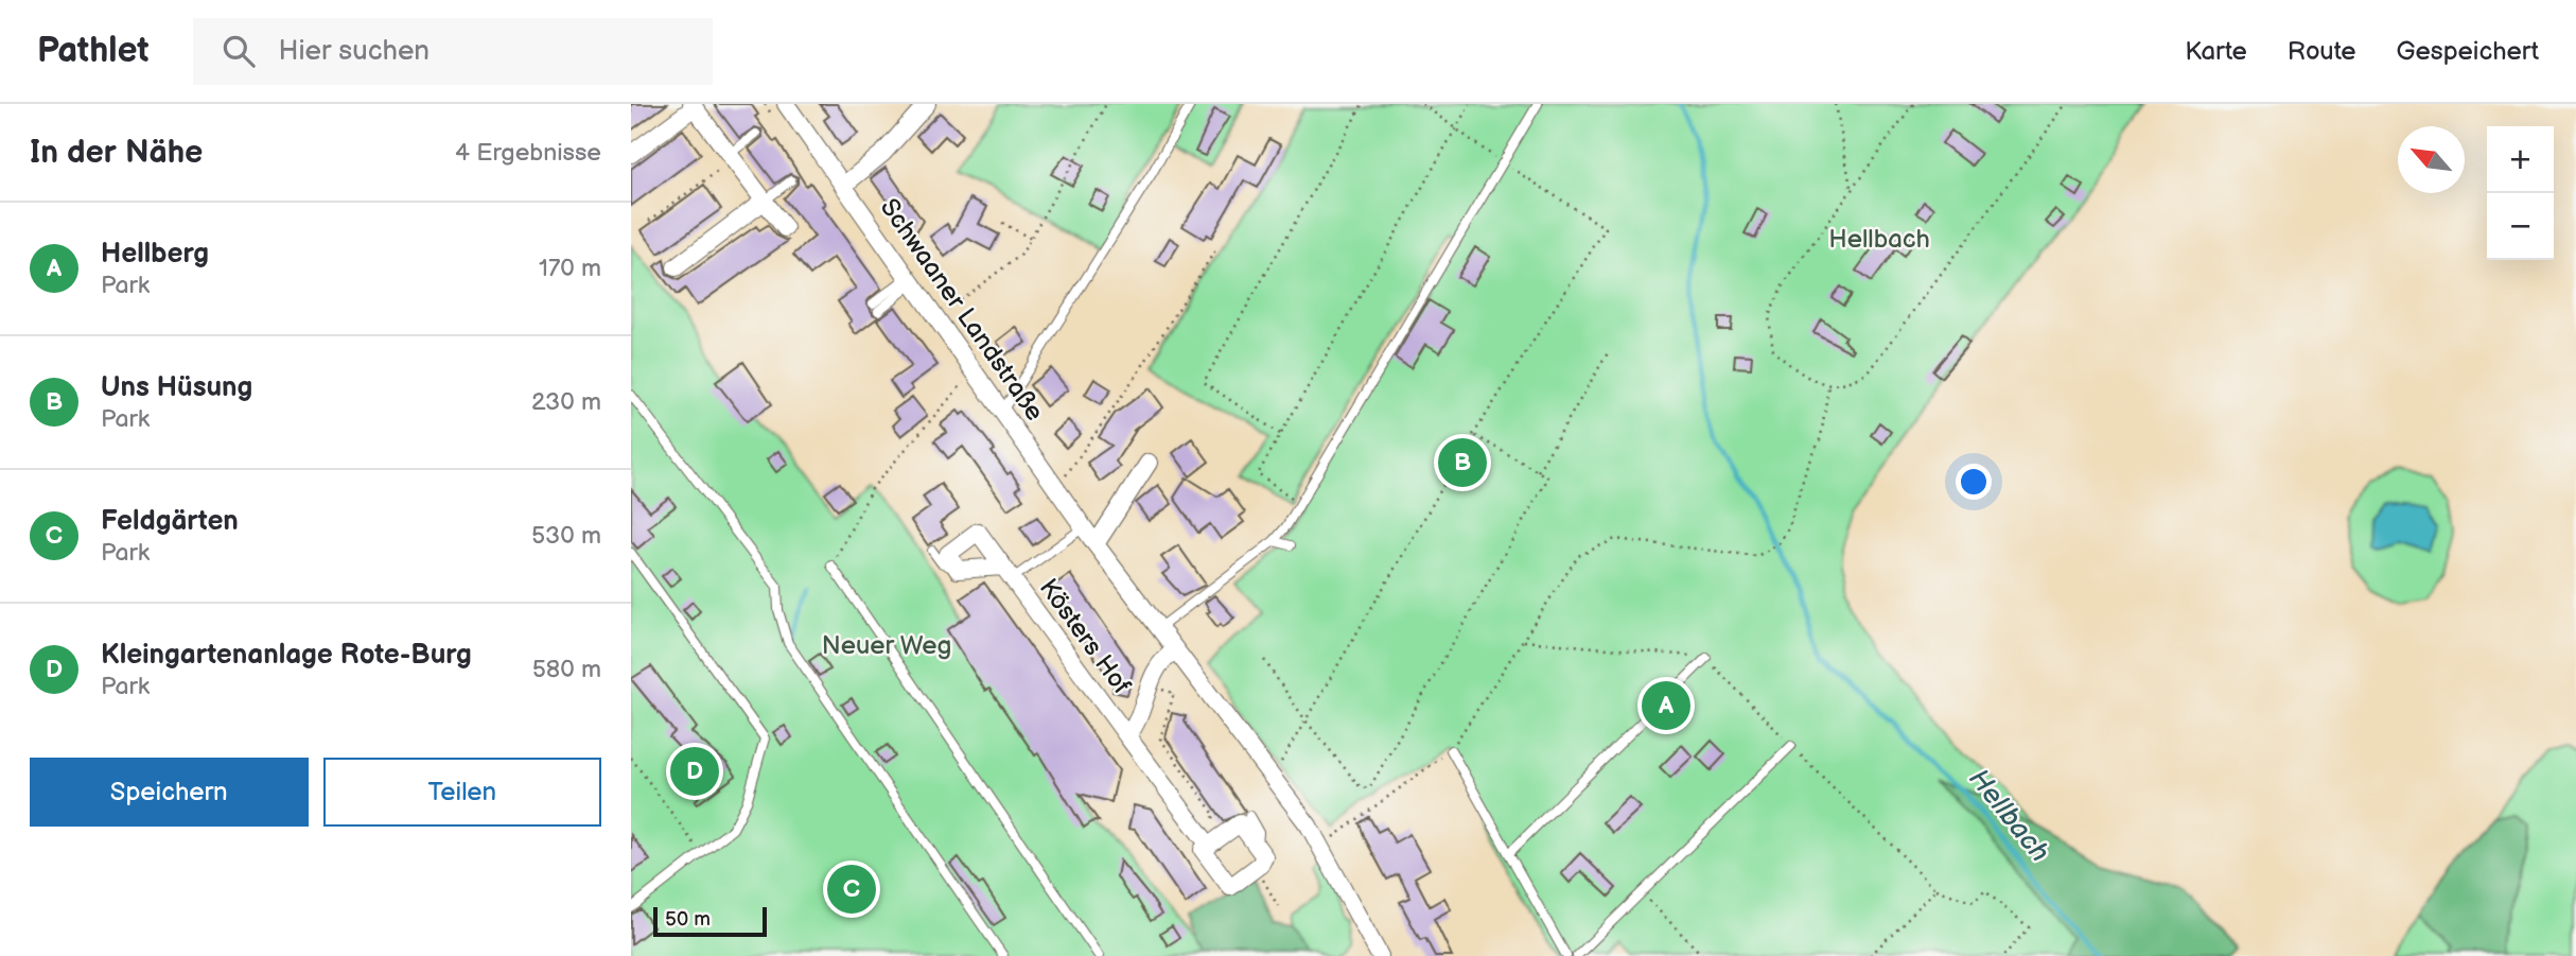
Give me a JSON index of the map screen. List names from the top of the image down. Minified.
{"streets":{"street":["Schwaaner Landstraße","Kösters Hof"]},"crossings":[["Schwaaner Landstraße","Kösters Hof"]],"water":["Hellbach"],"parks":["Hellbach","Neuer Weg"],"scale_bar":"50 m","north":"top left","page":{"header":"Pathlet","search":"Hier suchen","nav":["Karte","Route","Gespeichert"],"heading":["In der Nähe","4 Ergebnisse"],"map_buttons":["+","−"],"list":[{"mark":"A","name":"Hellberg","note":"Park","value":"170 m"},{"mark":"B","name":"Uns Hüsung","note":"Park","value":"230 m"},{"mark":"C","name":"Feldgärten","note":"Park","value":"530 m"},{"mark":"D","name":"Kleingartenanlage Rote-Burg","note":"Park","value":"580 m"}],"pins":["B","A","D","C"],"buttons":["Speichern","Teilen"],"scale":"50 m"}}
